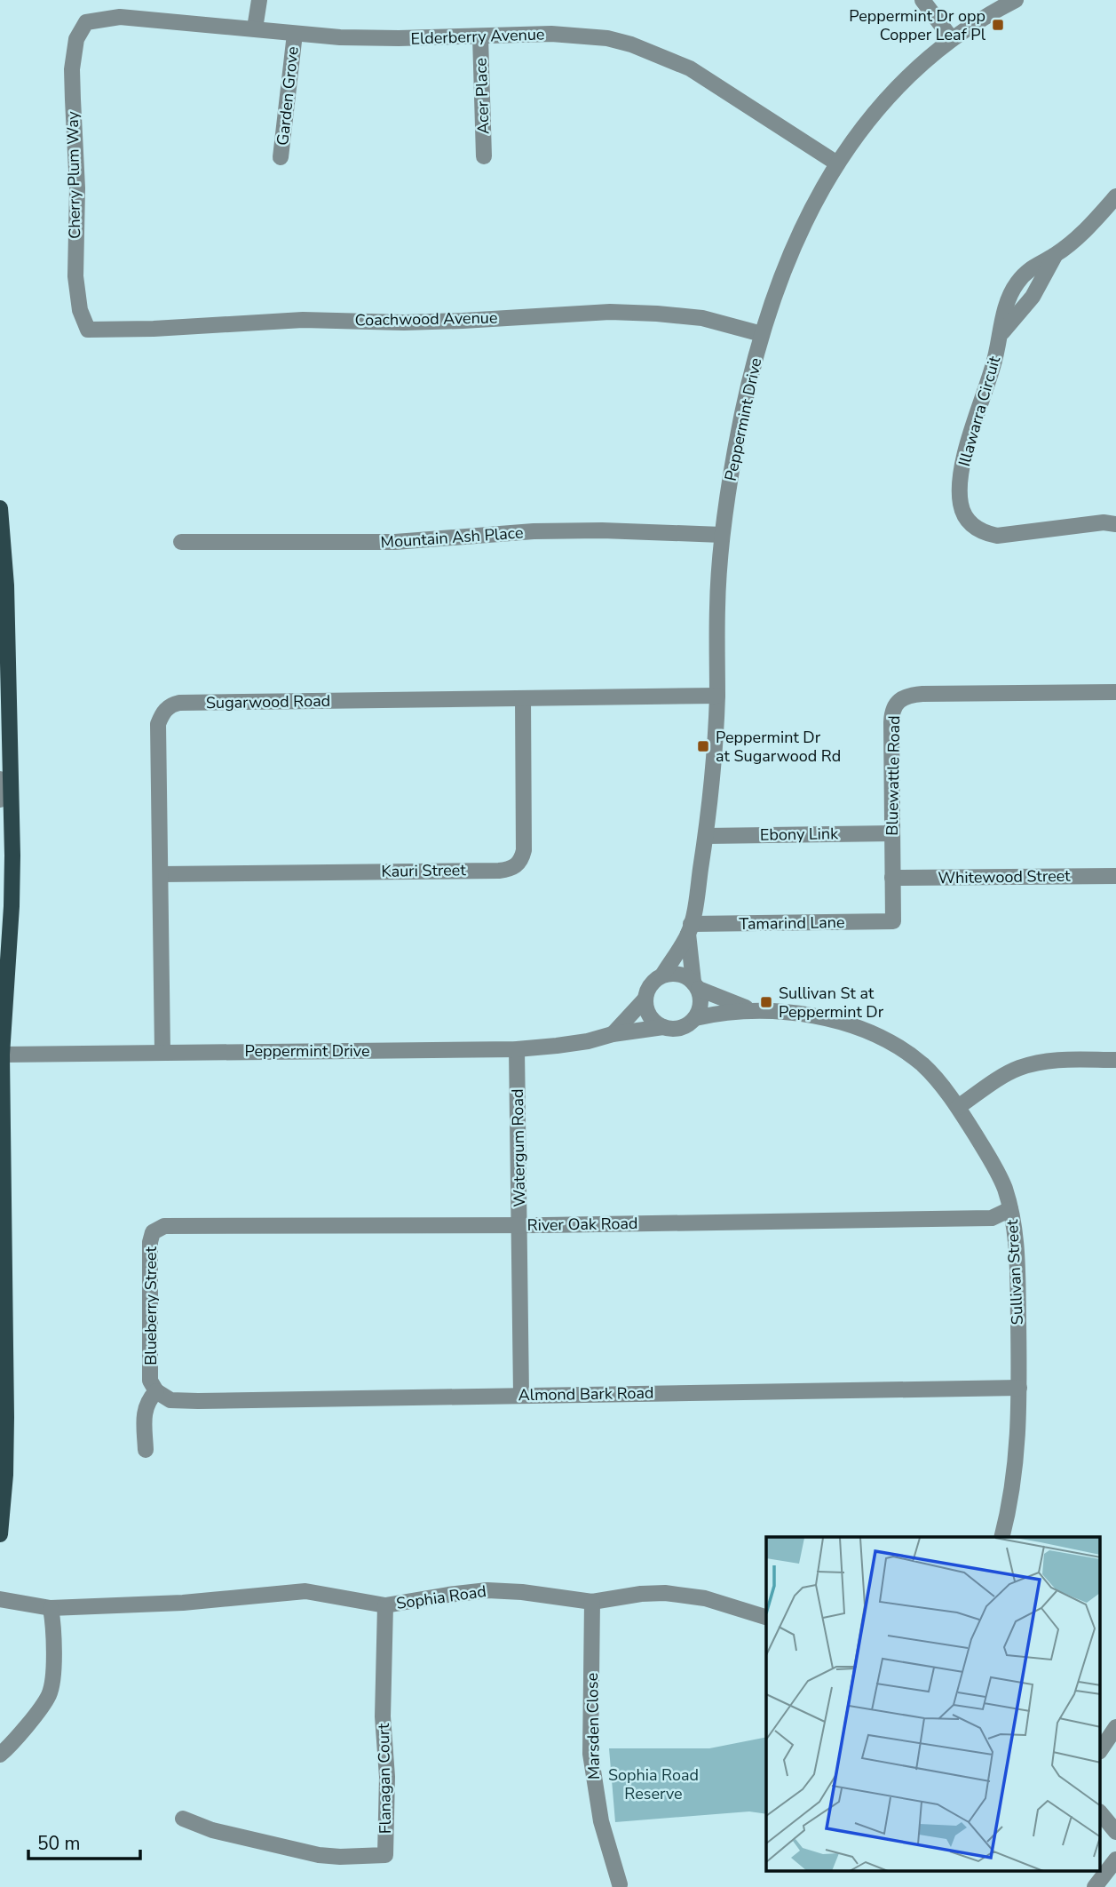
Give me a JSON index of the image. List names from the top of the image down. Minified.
{"streets":{"street":["Elderberry Avenue","Garden Grove","Acer Place","Cherry Plum Way","Coachwood Avenue","Illawarra Circuit","Peppermint Drive","Mountain Ash Place","Sugarwood Road","Bluewattle Road","Ebony Link","Kauri Street","Whitewood Street","Tamarind Lane","Watergum Road","River Oak Road","Sullivan Street","Blueberry Street","Almond Bark Road","Sophia Road","Marsden Close","Flanagan Court"]},"crossings":[["Elderberry Avenue","Garden Grove"],["Elderberry Avenue","Acer Place"],["Elderberry Avenue","Cherry Plum Way"],["Elderberry Avenue","Peppermint Drive"],["Cherry Plum Way","Coachwood Avenue"],["Coachwood Avenue","Peppermint Drive"],["Peppermint Drive","Mountain Ash Place"],["Peppermint Drive","Sugarwood Road"],["Peppermint Drive","Ebony Link"],["Peppermint Drive","Tamarind Lane"],["Peppermint Drive","Watergum Road"],["Peppermint Drive","Sullivan Street"],["Sugarwood Road","Kauri Street"],["Bluewattle Road","Ebony Link"],["Bluewattle Road","Whitewood Street"],["Bluewattle Road","Tamarind Lane"],["Watergum Road","River Oak Road"],["Watergum Road","Almond Bark Road"],["River Oak Road","Sullivan Street"],["River Oak Road","Blueberry Street"],["Sullivan Street","Almond Bark Road"],["Blueberry Street","Almond Bark Road"],["Sophia Road","Marsden Close"],["Sophia Road","Flanagan Court"]],"parks":["Sophia Road Reserve"],"places":{"transit":["Peppermint Dr opp Copper Leaf Pl","Peppermint Dr at Sugarwood Rd","Sullivan St at Peppermint Dr"]},"scale_bar":"50 m"}
